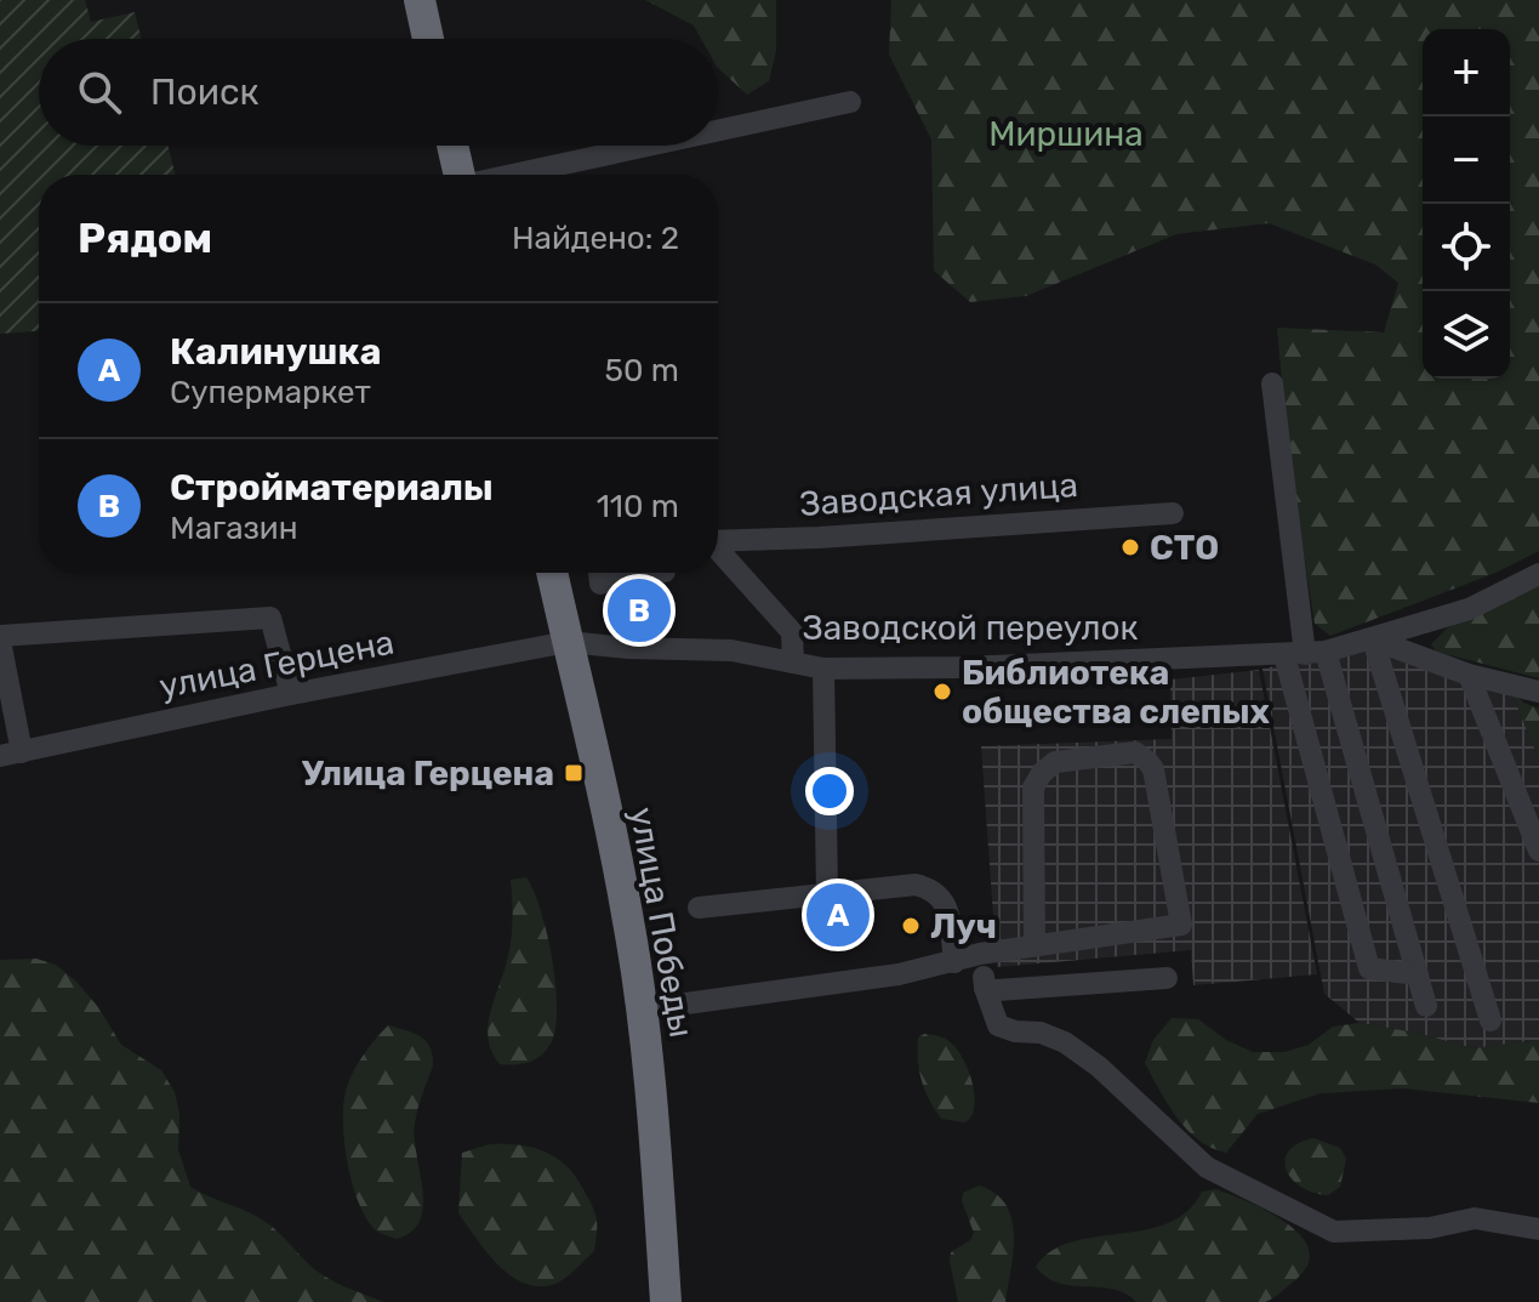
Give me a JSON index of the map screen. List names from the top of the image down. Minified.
{"streets":{"highway":["улица Победы"],"street":["Заводская улица","Заводской переулок","улица Герцена"]},"crossings":[["Заводская улица","Заводской переулок"],["Заводской переулок","улица Герцена"],["Заводской переулок","улица Победы"],["улица Герцена","улица Победы"]],"parks":["Миршина"],"places":{"other":["СТО","Библиотека общества слепых","Луч"],"transit":["Улица Герцена"]},"page":{"map_buttons":["+","−"],"search":"Поиск","heading":["Рядом","Найдено: 2"],"list":[{"mark":"A","name":"Калинушка","note":"Супермаркет","value":"50 m"},{"mark":"B","name":"Стройматериалы","note":"Магазин","value":"110 m"}],"pins":["B","A"]}}
